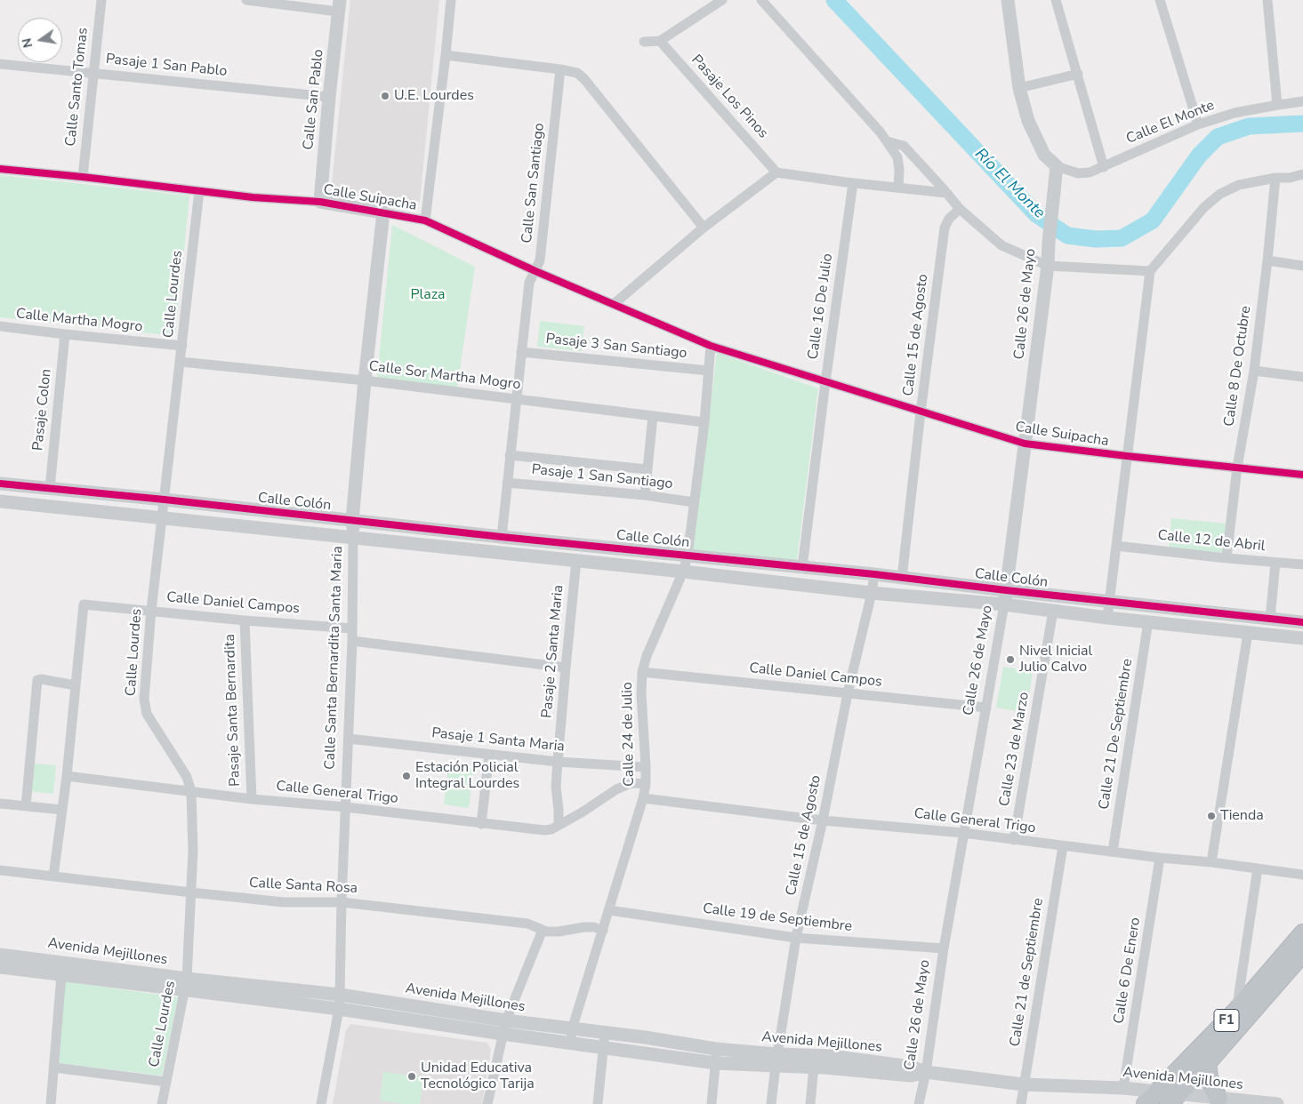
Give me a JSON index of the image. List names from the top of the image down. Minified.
{"streets":{"highway":["F1"],"street":["Pasaje 1 San Pablo","Calle Santo Tomas","Pasaje Los Pinos","Calle San Pablo","Calle El Monte","Calle San Santiago","Calle Suipacha","Calle Lourdes","Calle 26 de Mayo","Calle 16 De Julio","Calle Martha Mogro","Calle 15 de Agosto","Pasaje 3 San Santiago","Calle 8 De Octubre","Calle Sor Martha Mogro","Pasaje Colon","Pasaje 1 San Santiago","Calle Colón","Calle 12 de Abril","Calle Daniel Campos","Pasaje 2 Santa Maria","Calle Santa Bernardita Santa Maria","Pasaje Santa Bernardita","Calle 24 de Julio","Calle 21 De Septiembre","Pasaje 1 Santa Maria","Calle 23 de Marzo","Calle General Trigo","Calle Santa Rosa","Calle 19 de Septiembre","Avenida Mejillones","Calle 6 De Enero","Calle 21 de Septiembre"]},"crossings":[["Pasaje 1 San Pablo","Calle Santo Tomas"],["Pasaje 1 San Pablo","Calle San Pablo"],["Calle Santo Tomas","Calle Suipacha"],["Calle San Pablo","Calle Suipacha"],["Calle El Monte","Calle 26 de Mayo"],["Calle San Santiago","Calle Suipacha"],["Calle San Santiago","Pasaje 3 San Santiago"],["Calle San Santiago","Calle Sor Martha Mogro"],["Calle San Santiago","Pasaje 1 San Santiago"],["Calle San Santiago","Calle Colón"],["Calle Suipacha","Calle Lourdes"],["Calle Suipacha","Calle 26 de Mayo"],["Calle Suipacha","Calle 16 De Julio"],["Calle Suipacha","Calle 15 de Agosto"],["Calle Suipacha","Calle 8 De Octubre"],["Calle Suipacha","Calle Santa Bernardita Santa Maria"],["Calle Suipacha","Calle 24 de Julio"],["Calle Lourdes","Calle Martha Mogro"],["Calle Lourdes","Calle Sor Martha Mogro"],["Calle Lourdes","Calle Colón"],["Calle Lourdes","Calle Daniel Campos"],["Calle Lourdes","Calle General Trigo"],["Calle Lourdes","Calle Santa Rosa"],["Calle Lourdes","Avenida Mejillones"],["Calle 26 de Mayo","Calle Colón"],["Calle 26 de Mayo","Calle Daniel Campos"],["Calle 26 de Mayo","Calle General Trigo"],["Calle 26 de Mayo","Calle 19 de Septiembre"],["Calle 26 de Mayo","Avenida Mejillones"],["Calle 16 De Julio","Calle Colón"],["Calle Martha Mogro","Pasaje Colon"],["Calle 15 de Agosto","Calle Colón"],["Calle 15 de Agosto","Calle Daniel Campos"],["Calle 15 de Agosto","Calle General Trigo"],["Calle 15 de Agosto","Calle 19 de Septiembre"],["Calle 15 de Agosto","Avenida Mejillones"],["Pasaje 3 San Santiago","Calle 24 de Julio"],["Calle 8 De Octubre","Calle 12 de Abril"],["Calle Sor Martha Mogro","Calle Santa Bernardita Santa Maria"],["Calle Sor Martha Mogro","Calle 24 de Julio"],["Pasaje Colon","Calle Colón"],["Pasaje 1 San Santiago","Calle 24 de Julio"],["Calle Colón","Pasaje 2 Santa Maria"],["Calle Colón","Calle Santa Bernardita Santa Maria"],["Calle Colón","Calle 24 de Julio"],["Calle Colón","Calle 21 De Septiembre"],["Calle Colón","Calle 23 de Marzo"],["Calle Daniel Campos","Calle Santa Bernardita Santa Maria"],["Calle Daniel Campos","Pasaje Santa Bernardita"],["Calle Daniel Campos","Calle 24 de Julio"],["Pasaje 2 Santa Maria","Pasaje 1 Santa Maria"],["Pasaje 2 Santa Maria","Calle General Trigo"],["Calle Santa Bernardita Santa Maria","Pasaje 1 Santa Maria"],["Calle Santa Bernardita Santa Maria","Calle General Trigo"],["Calle Santa Bernardita Santa Maria","Calle Santa Rosa"],["Calle Santa Bernardita Santa Maria","Avenida Mejillones"],["Pasaje Santa Bernardita","Calle General Trigo"],["Calle 24 de Julio","Pasaje 1 Santa Maria"],["Calle 24 de Julio","Calle General Trigo"],["Calle 24 de Julio","Calle Santa Rosa"],["Calle 24 de Julio","Calle 19 de Septiembre"],["Calle 24 de Julio","Avenida Mejillones"],["Calle 21 De Septiembre","Calle General Trigo"],["Calle 23 de Marzo","Calle General Trigo"],["Calle General Trigo","Calle 6 De Enero"],["Calle General Trigo","Calle 21 de Septiembre"],["Avenida Mejillones","Calle 6 De Enero"],["Avenida Mejillones","Calle 21 de Septiembre"],["Avenida Mejillones","F1"]],"water":["Río El Monte"],"parks":["Plaza"],"places":["U.E. Lourdes","Nivel Inicial Julio Calvo","Estación Policial Integral Lourdes","Tienda","Unidad Educativa Tecnológico Tarija"],"north":"left"}
